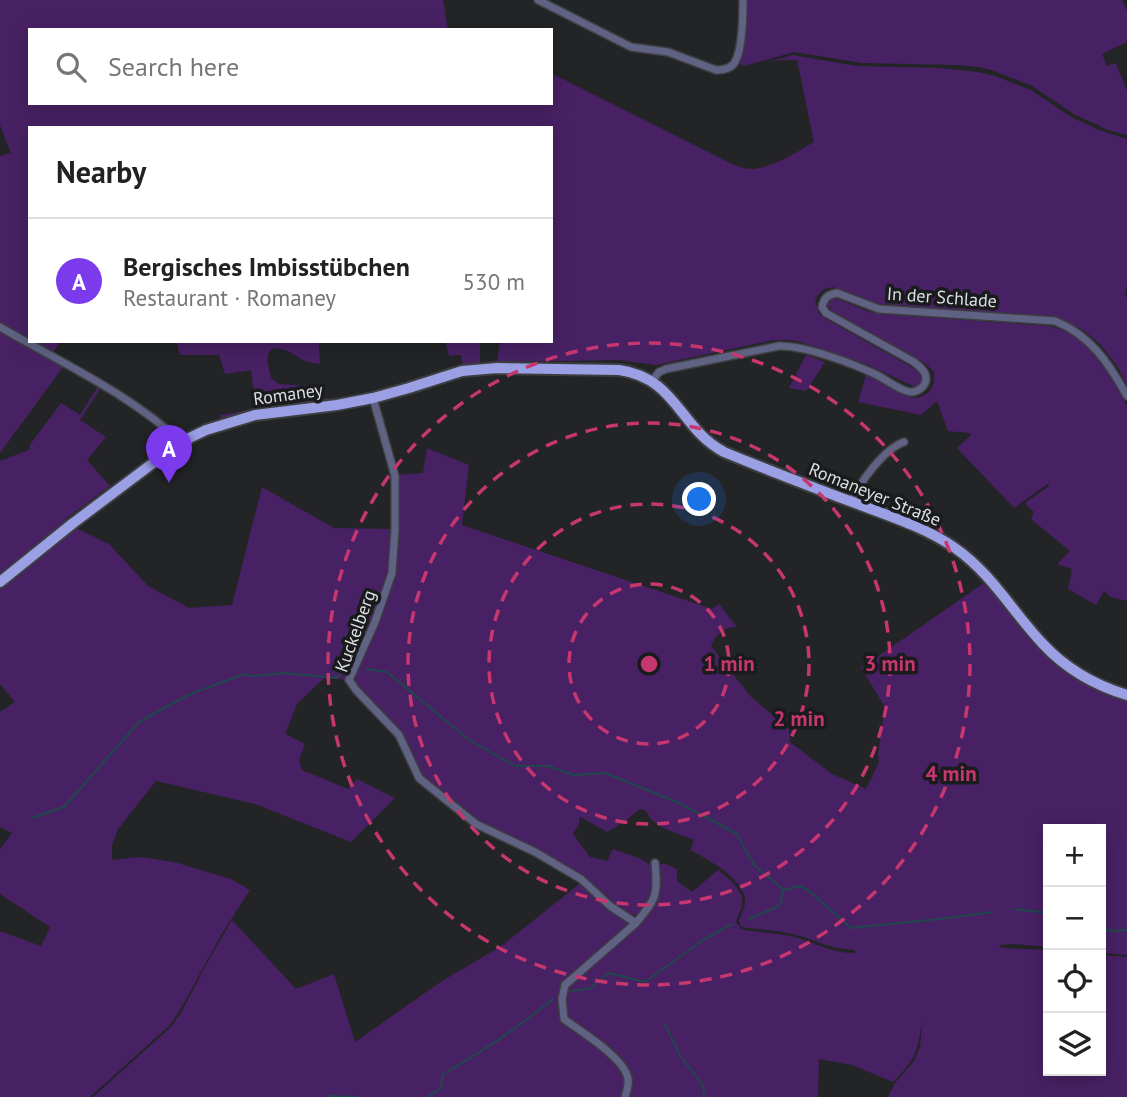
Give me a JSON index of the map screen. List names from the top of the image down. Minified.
{"streets":{"main road":["Romaney","Romaneyer Straße"],"street":["In der Schlade","Kuckelberg"]},"crossings":[["In der Schlade","Romaneyer Straße"],["Romaney","Romaneyer Straße"],["Romaney","Kuckelberg"]],"page":{"search":"Search here","heading":"Nearby","list":[{"mark":"A","name":"Bergisches Imbisstübchen","note":"Restaurant · Romaney","value":"530 m"}],"pins":"A","map_buttons":["+","−"]},"rings":["1 min","3 min","2 min","4 min"]}
